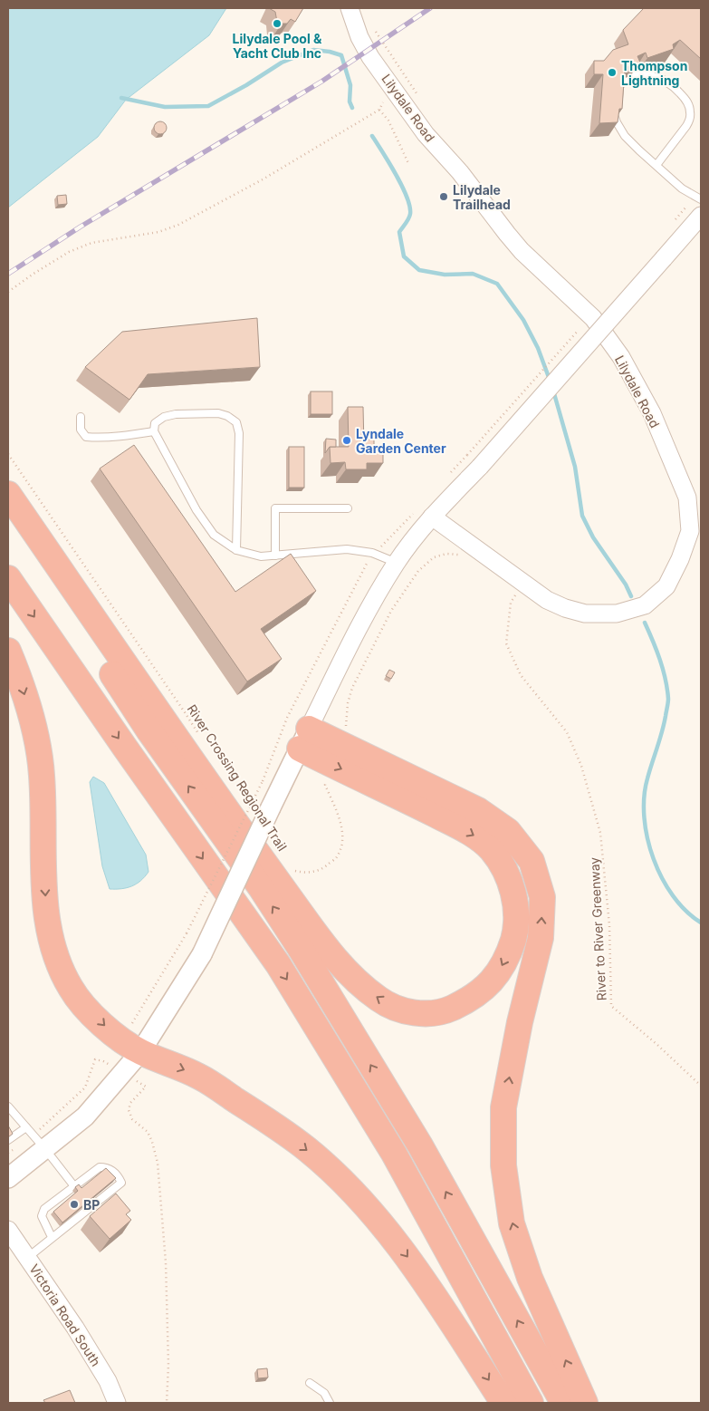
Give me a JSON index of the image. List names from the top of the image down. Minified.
{"streets":{"street":["Lilydale Road","Victoria Road South"],"path":["River Crossing Regional Trail","River to River Greenway"]},"places":["Lilydale Pool & Yacht Club Inc","Thompson Lightning","Lilydale Trailhead","Lyndale Garden Center","BP"]}
